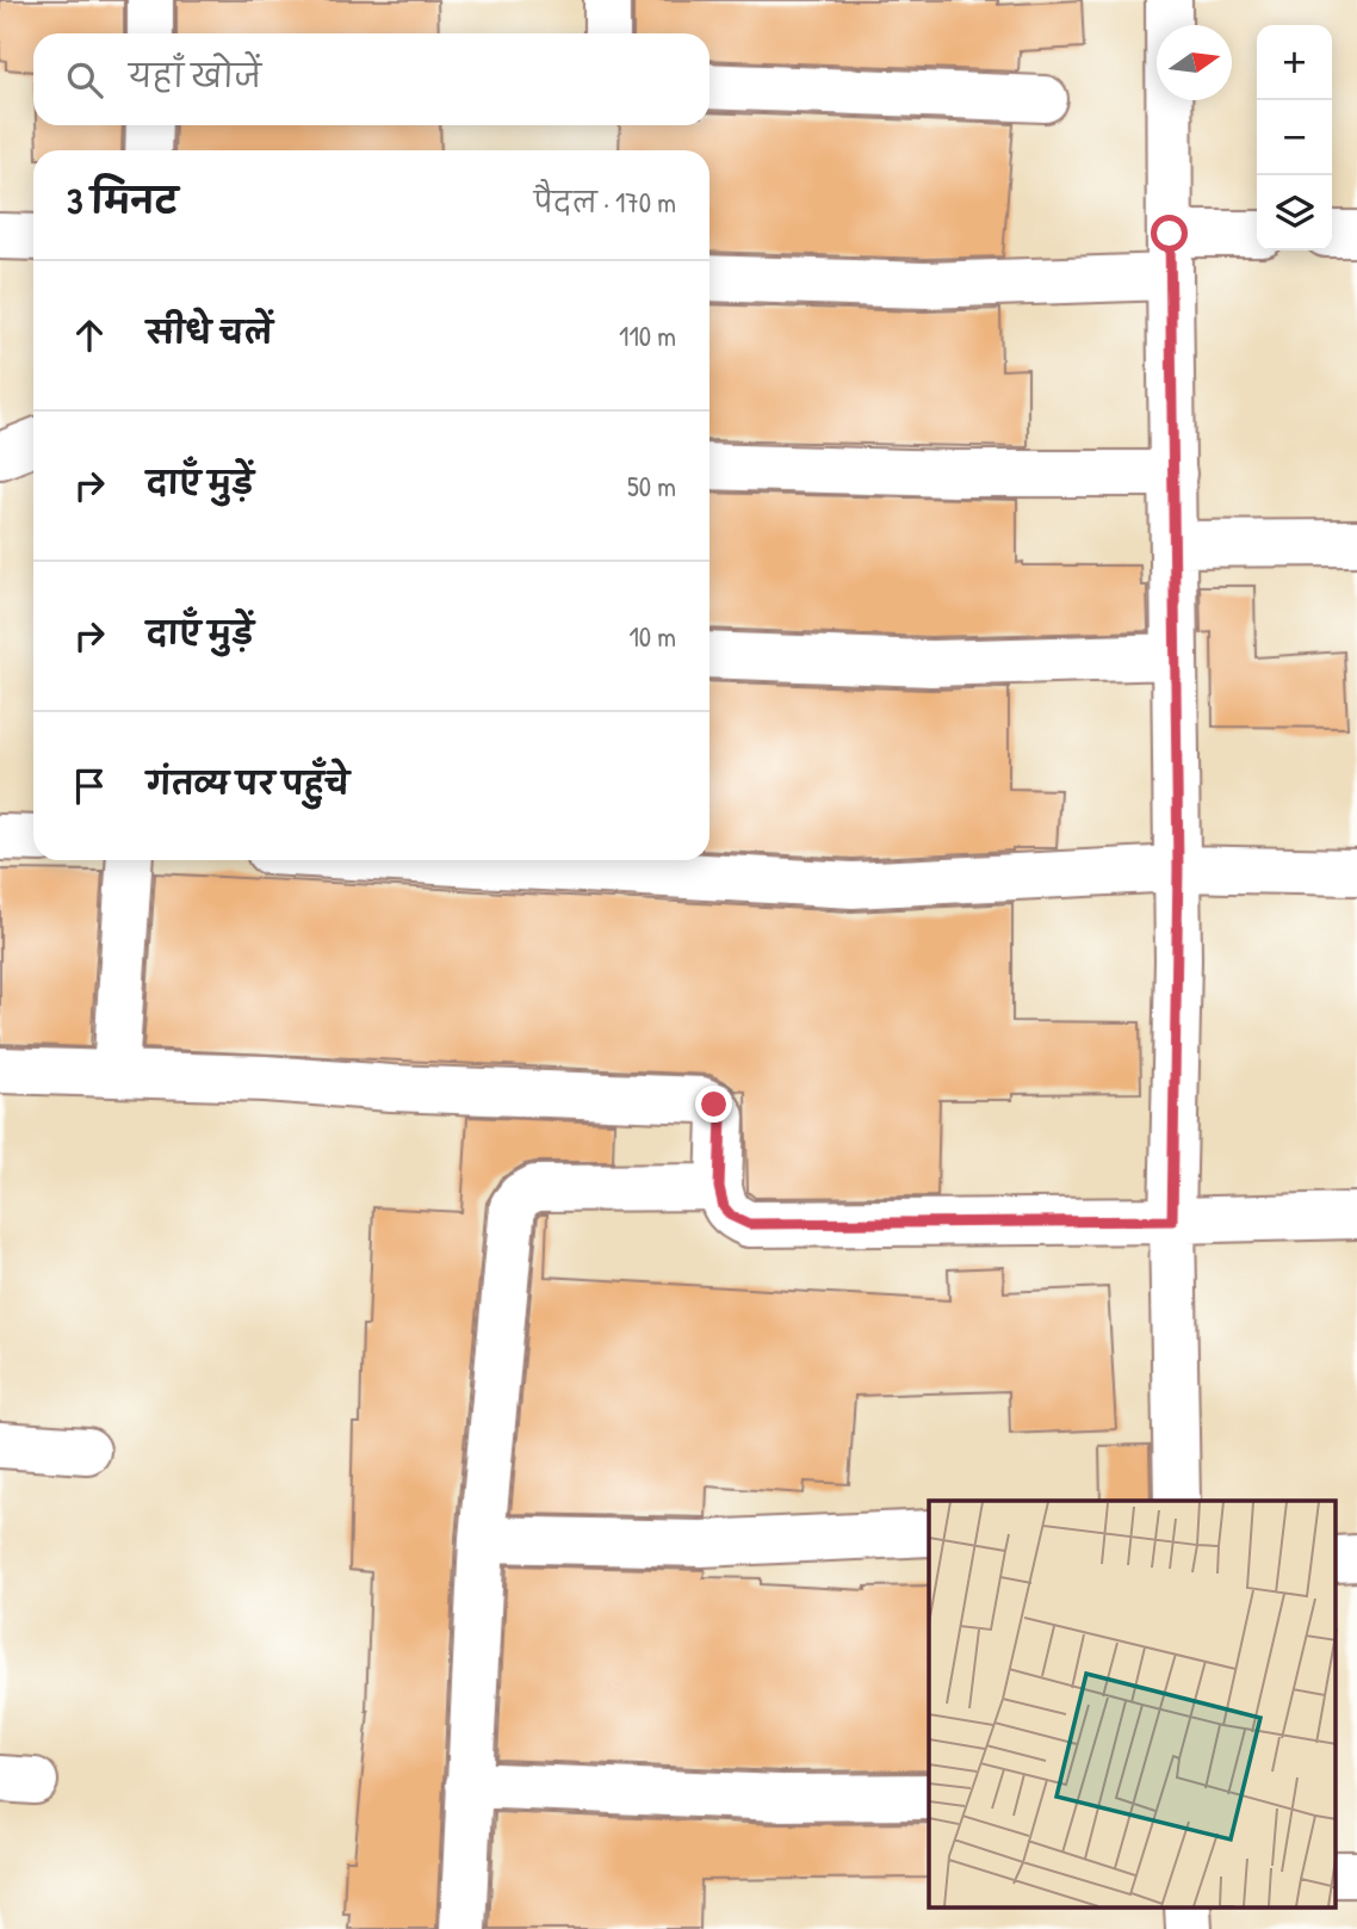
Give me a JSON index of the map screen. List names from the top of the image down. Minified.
{"north":"right","page":{"map_buttons":["+","−"],"search":"यहाँ खोजें","heading":["3 मिनट","पैदल · 170 m"],"list":[["सीधे चलें","110 m"],["दाएँ मुड़ें","50 m"],["दाएँ मुड़ें","10 m"],"गंतव्य पर पहुँचे"]}}
